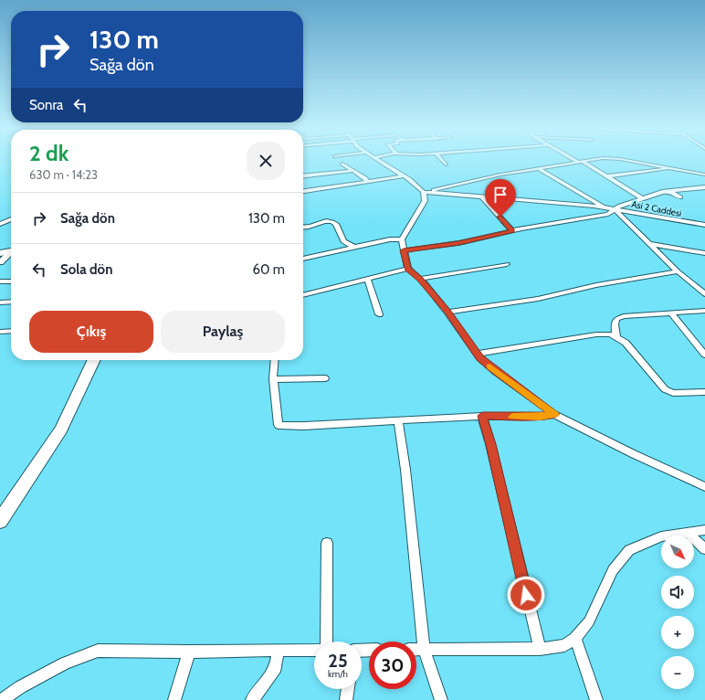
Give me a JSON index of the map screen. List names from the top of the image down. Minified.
{"streets":{"street":["Asi 2 Caddesi"]},"north":"bottom right","page":{"turn":["130 m","Sağa dön"],"then":"Sonra","heading":["2 dk","630 m · 14:23"],"list":[{"name":"Sağa dön","value":"130 m"},{"name":"Sola dön","value":"60 m"}],"buttons":["Çıkış","Paylaş"],"map_buttons":["+","−"],"speed":"25 km/h","limit":"30"}}
